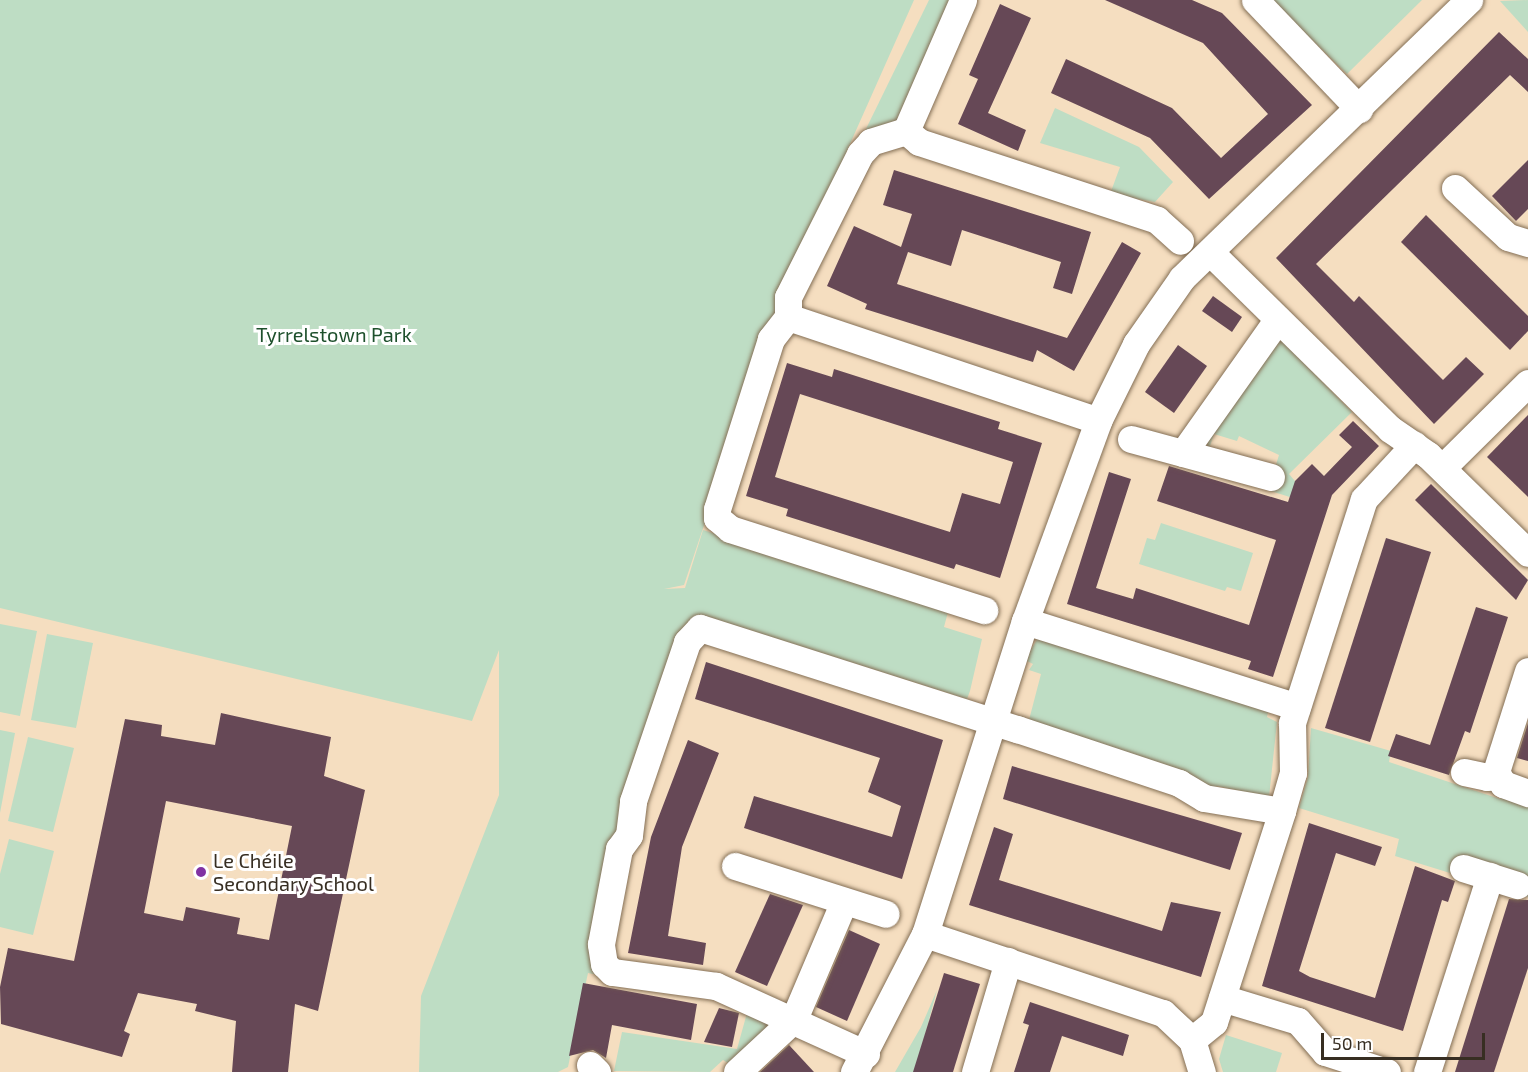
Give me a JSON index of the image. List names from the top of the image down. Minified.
{"parks":["Tyrrelstown Park"],"places":["Le Chéile Secondary School"],"scale_bar":"50 m"}
